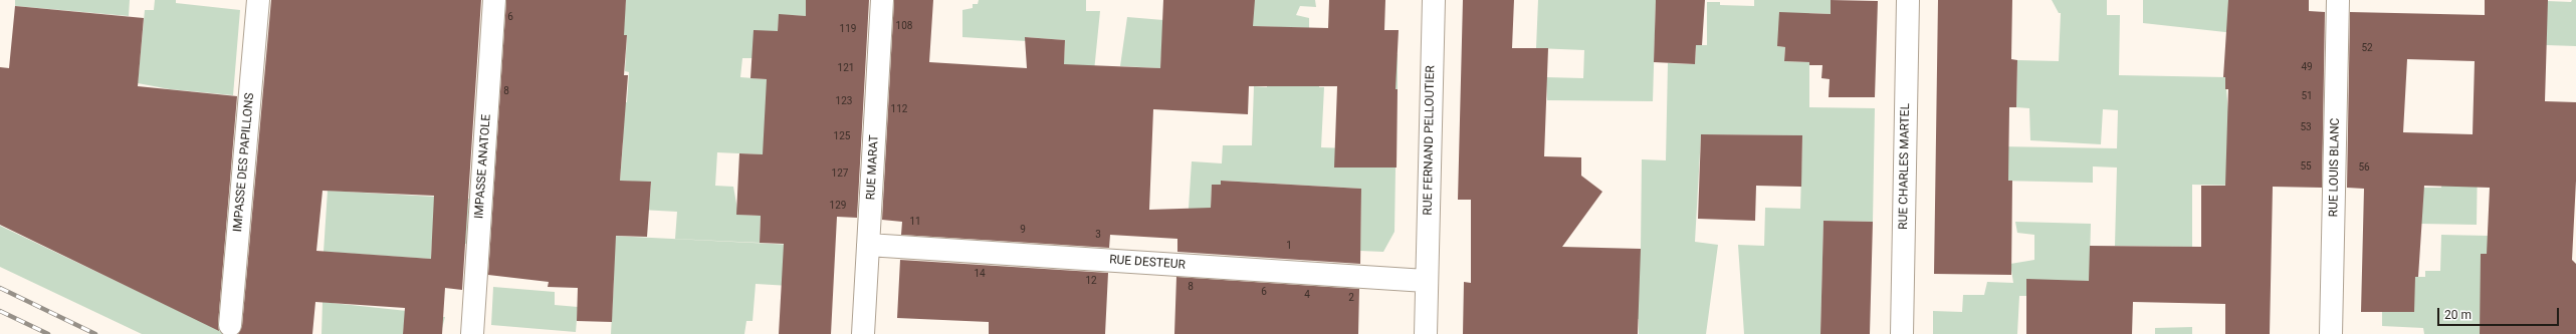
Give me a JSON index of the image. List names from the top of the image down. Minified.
{"streets":{"street":["RUE FERNAND PELLOUTIER","IMPASSE DES PAPILLONS","IMPASSE ANATOLE","RUE CHARLES MARTEL","RUE MARAT","RUE LOUIS BLANC","RUE DESTEUR"]},"crossings":[["RUE FERNAND PELLOUTIER","RUE DESTEUR"],["RUE MARAT","RUE DESTEUR"]],"house_numbers":["6","108","119","52","49","121","8","51","123","112","53","125","55","56","127","129","11","9","3","1","14","12","8","6","4","2"],"scale_bar":"20 m"}
